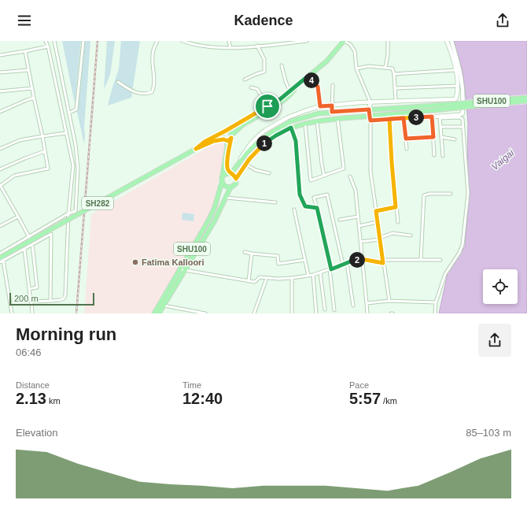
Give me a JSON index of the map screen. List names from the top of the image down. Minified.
{"streets":{"main road":["SHU100","SH282"]},"water":["Vaigai"],"places":["Fatima Kalloori"],"scale_bar":"200 m","page":{"header":"Kadence","pins":["4","3","1","2"],"scale":"200 m","heading":["Morning run","06:46"],"stats":[["Distance","2.13 km"],["Time","12:40"],["Pace","5:57 /km"]],"chart":["Elevation","85–103 m"]}}
